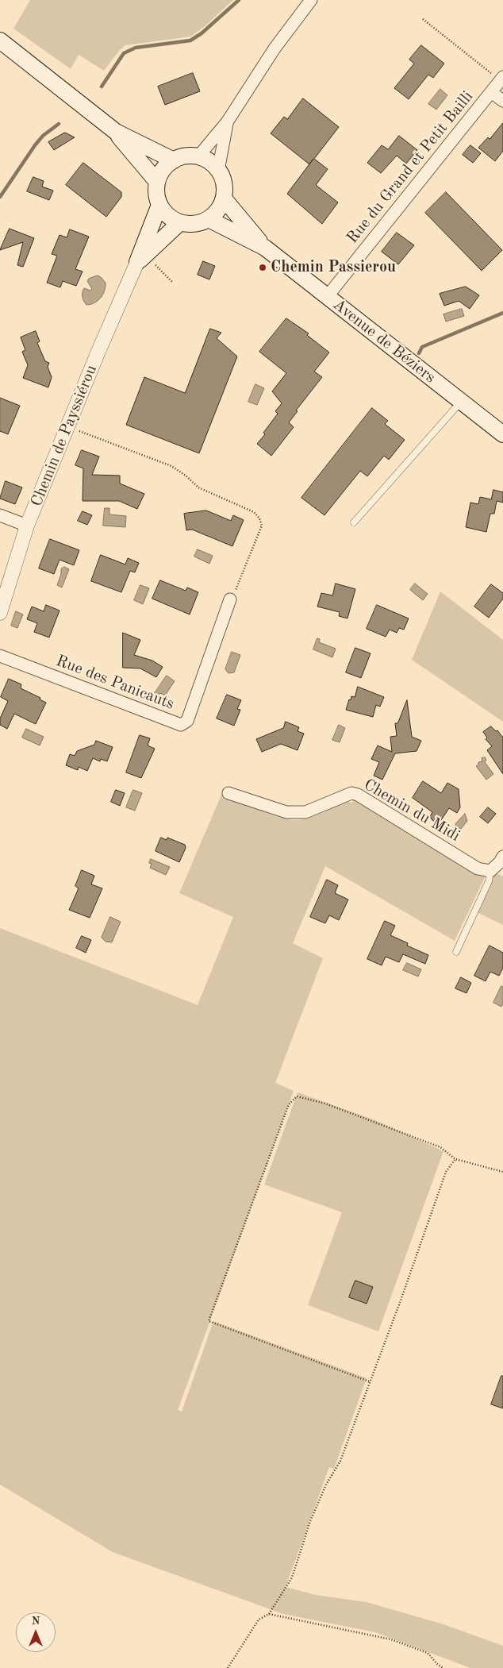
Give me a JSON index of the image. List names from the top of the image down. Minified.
{"streets":{"main road":["Avenue de Béziers","Chemin de Payssiérou"],"street":["Rue du Grand et Petit Bailli","Rue des Panicauts","Chemin du Midi"]},"crossings":[["Rue du Grand et Petit Bailli","Avenue de Béziers"],["Avenue de Béziers","Chemin de Payssiérou"]],"places":["Chemin Passierou"],"north":"top"}
